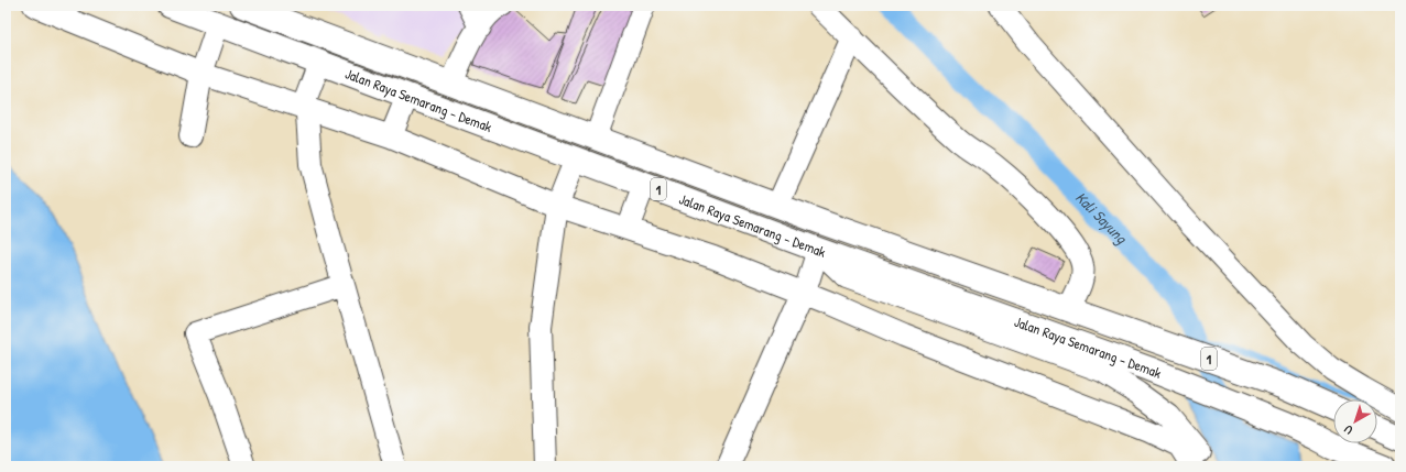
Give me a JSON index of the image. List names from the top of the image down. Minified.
{"streets":{"highway":["Jalan Raya Semarang - Demak","1"]},"crossings":[["Jalan Raya Semarang - Demak","1"]],"water":["Kali Sayung"],"north":"bottom left"}
